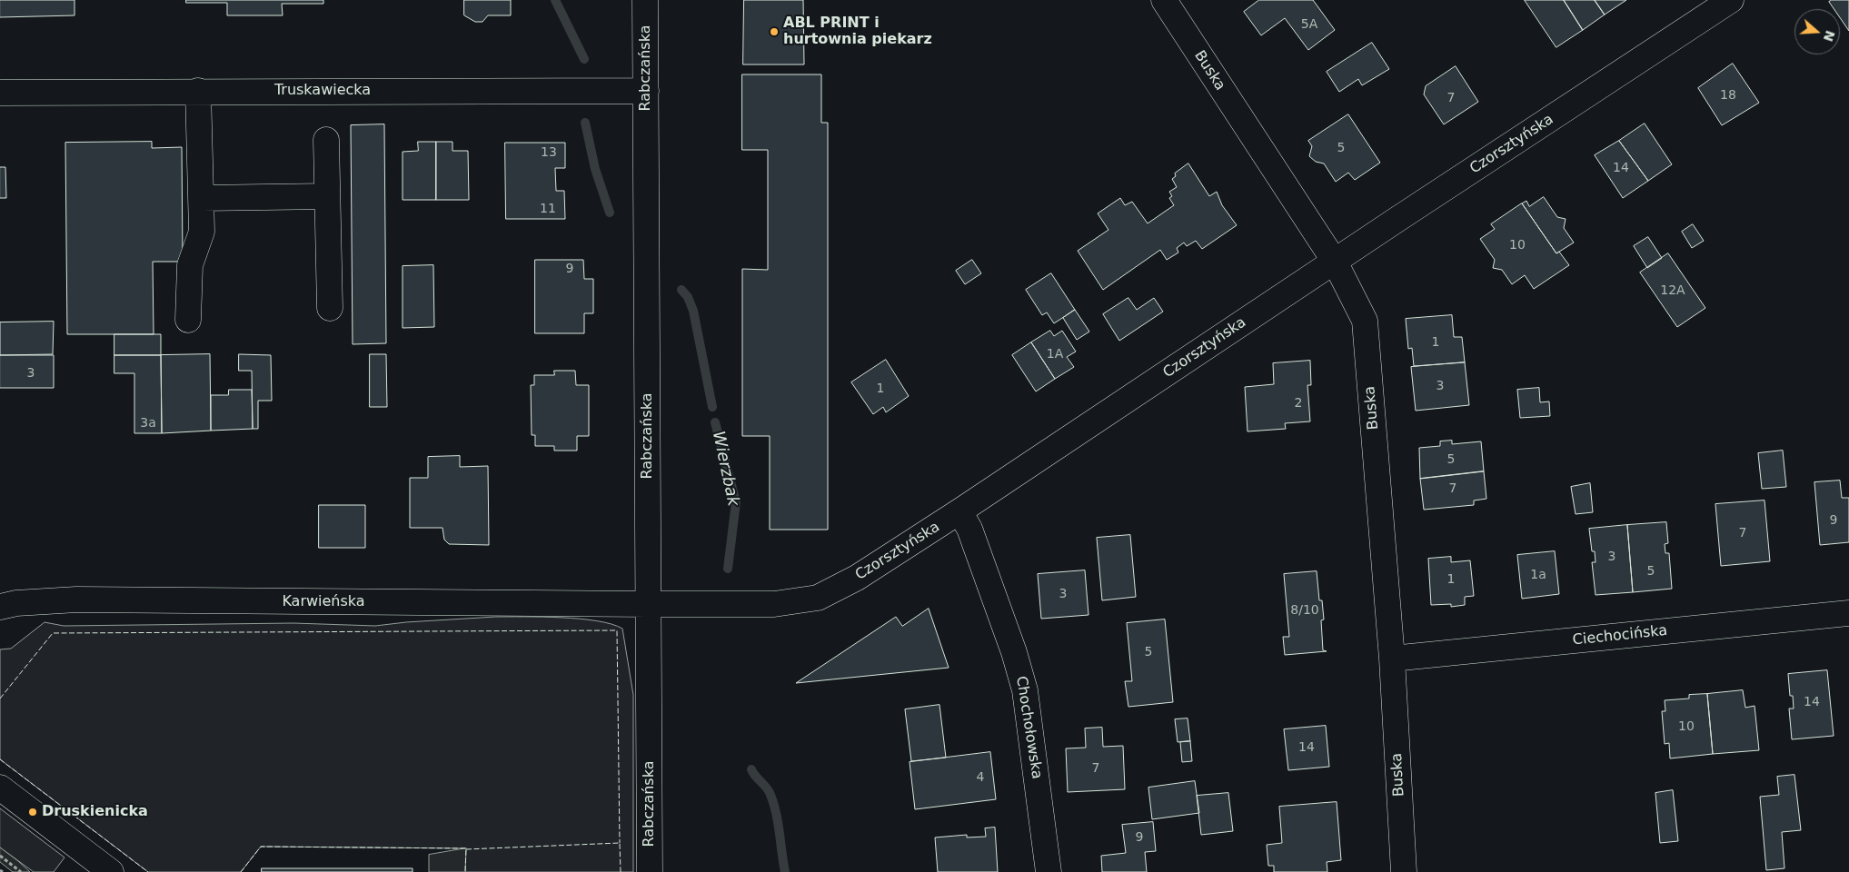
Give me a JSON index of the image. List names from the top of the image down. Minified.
{"streets":{"street":["Rabczańska","Buska","Truskawiecka","Czorsztyńska","Karwieńska","Ciechocińska","Chochołowska"]},"crossings":[["Rabczańska","Truskawiecka"],["Rabczańska","Czorsztyńska"],["Rabczańska","Karwieńska"],["Buska","Czorsztyńska"],["Buska","Ciechocińska"],["Czorsztyńska","Karwieńska"],["Czorsztyńska","Chochołowska"]],"water":["Wierzbak"],"places":["ABL PRINT i hurtownia piekarz","Druskienicka"],"house_numbers":["5A","18","7","5","13","14","11","10","9","12A","1","1A","3","3","1","2","3a","5","7","9","7","3","5","1a","1","3","8/10","5","14","10","14","7","4","9"],"north":"right"}
